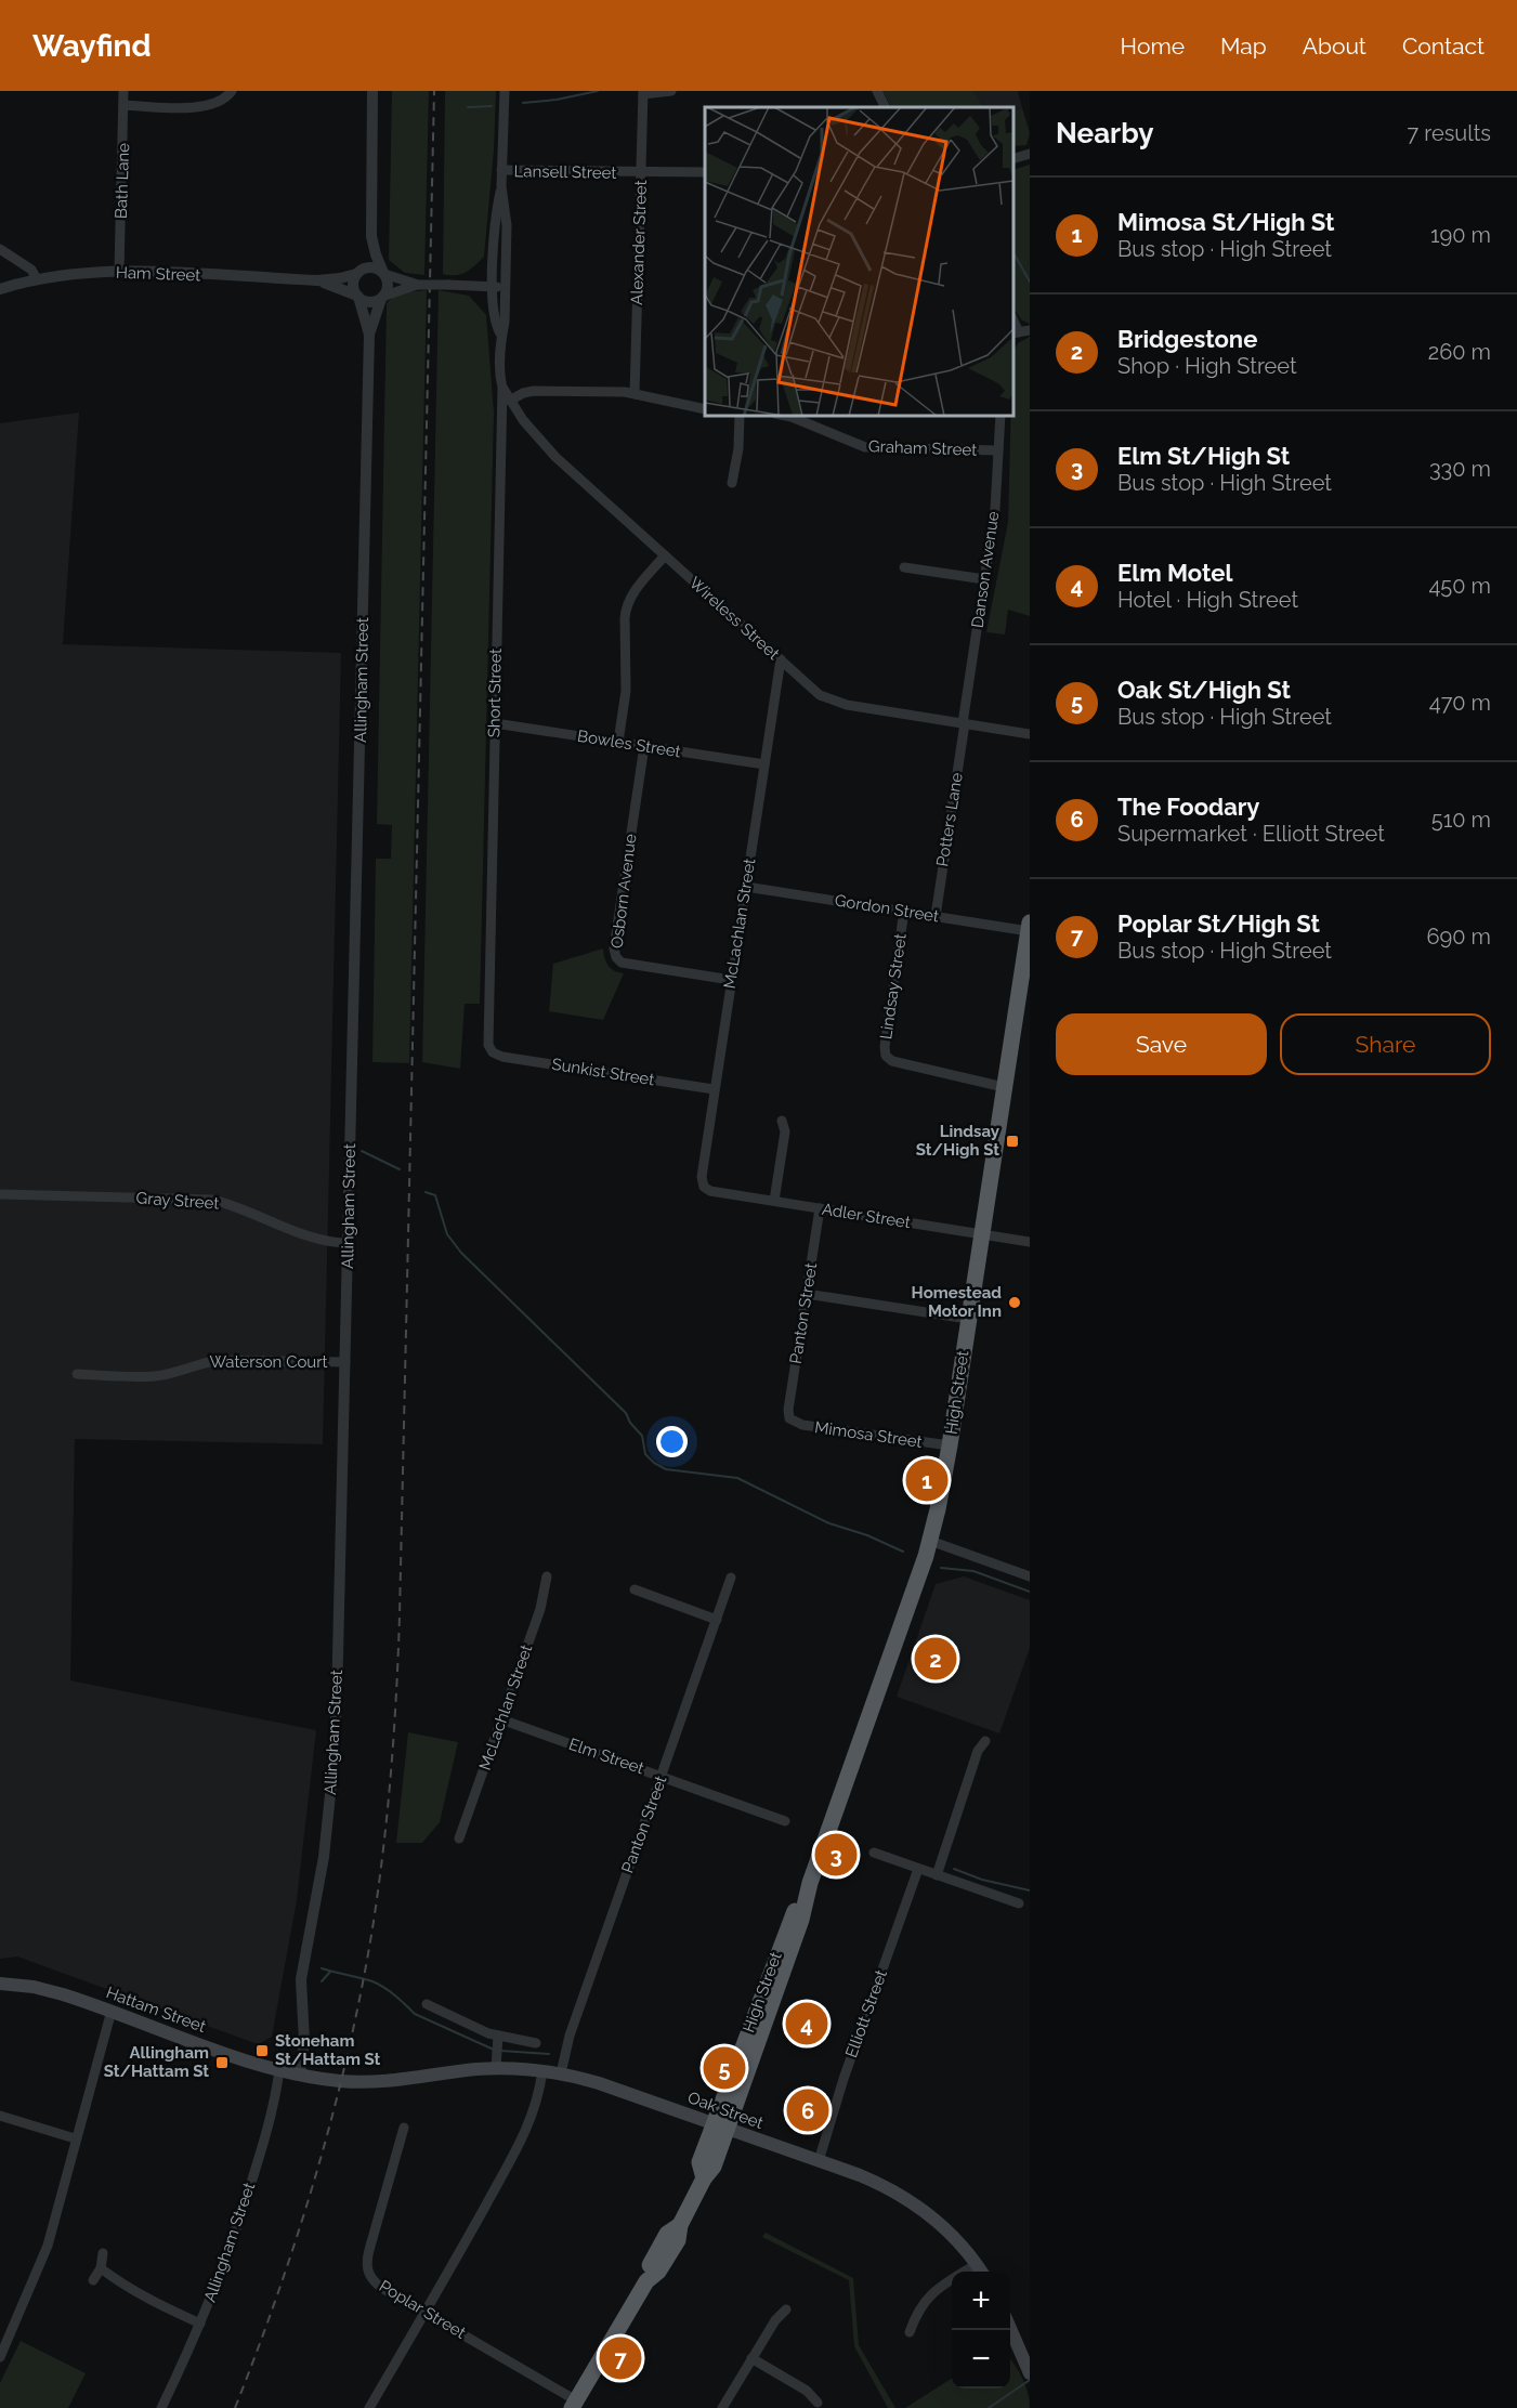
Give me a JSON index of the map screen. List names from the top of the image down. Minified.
{"streets":{"highway":["High Street"],"main road":["Hattam Street","Oak Street"],"street":["Lansell Street","Bath Lane","Alexander Street","Ham Street","Graham Street","Danson Avenue","Wireless Street","Allingham Street","Short Street","Bowles Street","Potters Lane","Osborn Avenue","Gordon Street","McLachlan Street","Lindsay Street","Sunkist Street","Gray Street","Adler Street","Panton Street","Waterson Court","Mimosa Street","Elm Street","Elliott Street","Poplar Street"]},"crossings":[["Lansell Street","Alexander Street"],["Lansell Street","Short Street"],["Bath Lane","Ham Street"],["Ham Street","Allingham Street"],["Graham Street","Danson Avenue"],["Danson Avenue","Wireless Street"],["Danson Avenue","Potters Lane"],["Wireless Street","Short Street"],["Wireless Street","Potters Lane"],["Wireless Street","McLachlan Street"],["Allingham Street","Gray Street"],["Allingham Street","Waterson Court"],["Allingham Street","Hattam Street"],["Allingham Street","Oak Street"],["Short Street","Bowles Street"],["Short Street","Sunkist Street"],["Bowles Street","Osborn Avenue"],["Bowles Street","McLachlan Street"],["Potters Lane","Gordon Street"],["Osborn Avenue","McLachlan Street"],["Gordon Street","McLachlan Street"],["Gordon Street","Lindsay Street"],["Gordon Street","High Street"],["McLachlan Street","Sunkist Street"],["McLachlan Street","Adler Street"],["McLachlan Street","Elm Street"],["Lindsay Street","High Street"],["Adler Street","Panton Street"],["Adler Street","High Street"],["Panton Street","Mimosa Street"],["Panton Street","Elm Street"],["Panton Street","Oak Street"],["High Street","Mimosa Street"],["High Street","Oak Street"],["High Street","Poplar Street"],["Hattam Street","Oak Street"],["Elliott Street","Oak Street"]],"places":{"transit":["Lindsay St/High St","Stoneham St/Hattam St","Allingham St/Hattam St"],"other":["Homestead Motor Inn"]},"page":{"header":"Wayfind","nav":["Home","Map","About","Contact"],"heading":["Nearby","7 results"],"list":[{"mark":"1","name":"Mimosa St/High St","note":"Bus stop · High Street","value":"190 m"},{"mark":"2","name":"Bridgestone","note":"Shop · High Street","value":"260 m"},{"mark":"3","name":"Elm St/High St","note":"Bus stop · High Street","value":"330 m"},{"mark":"4","name":"Elm Motel","note":"Hotel · High Street","value":"450 m"},{"mark":"5","name":"Oak St/High St","note":"Bus stop · High Street","value":"470 m"},{"mark":"6","name":"The Foodary","note":"Supermarket · Elliott Street","value":"510 m"},{"mark":"7","name":"Poplar St/High St","note":"Bus stop · High Street","value":"690 m"}],"buttons":["Save","Share"],"pins":["1","2","3","4","5","6","7"],"map_buttons":["+","−"]}}
